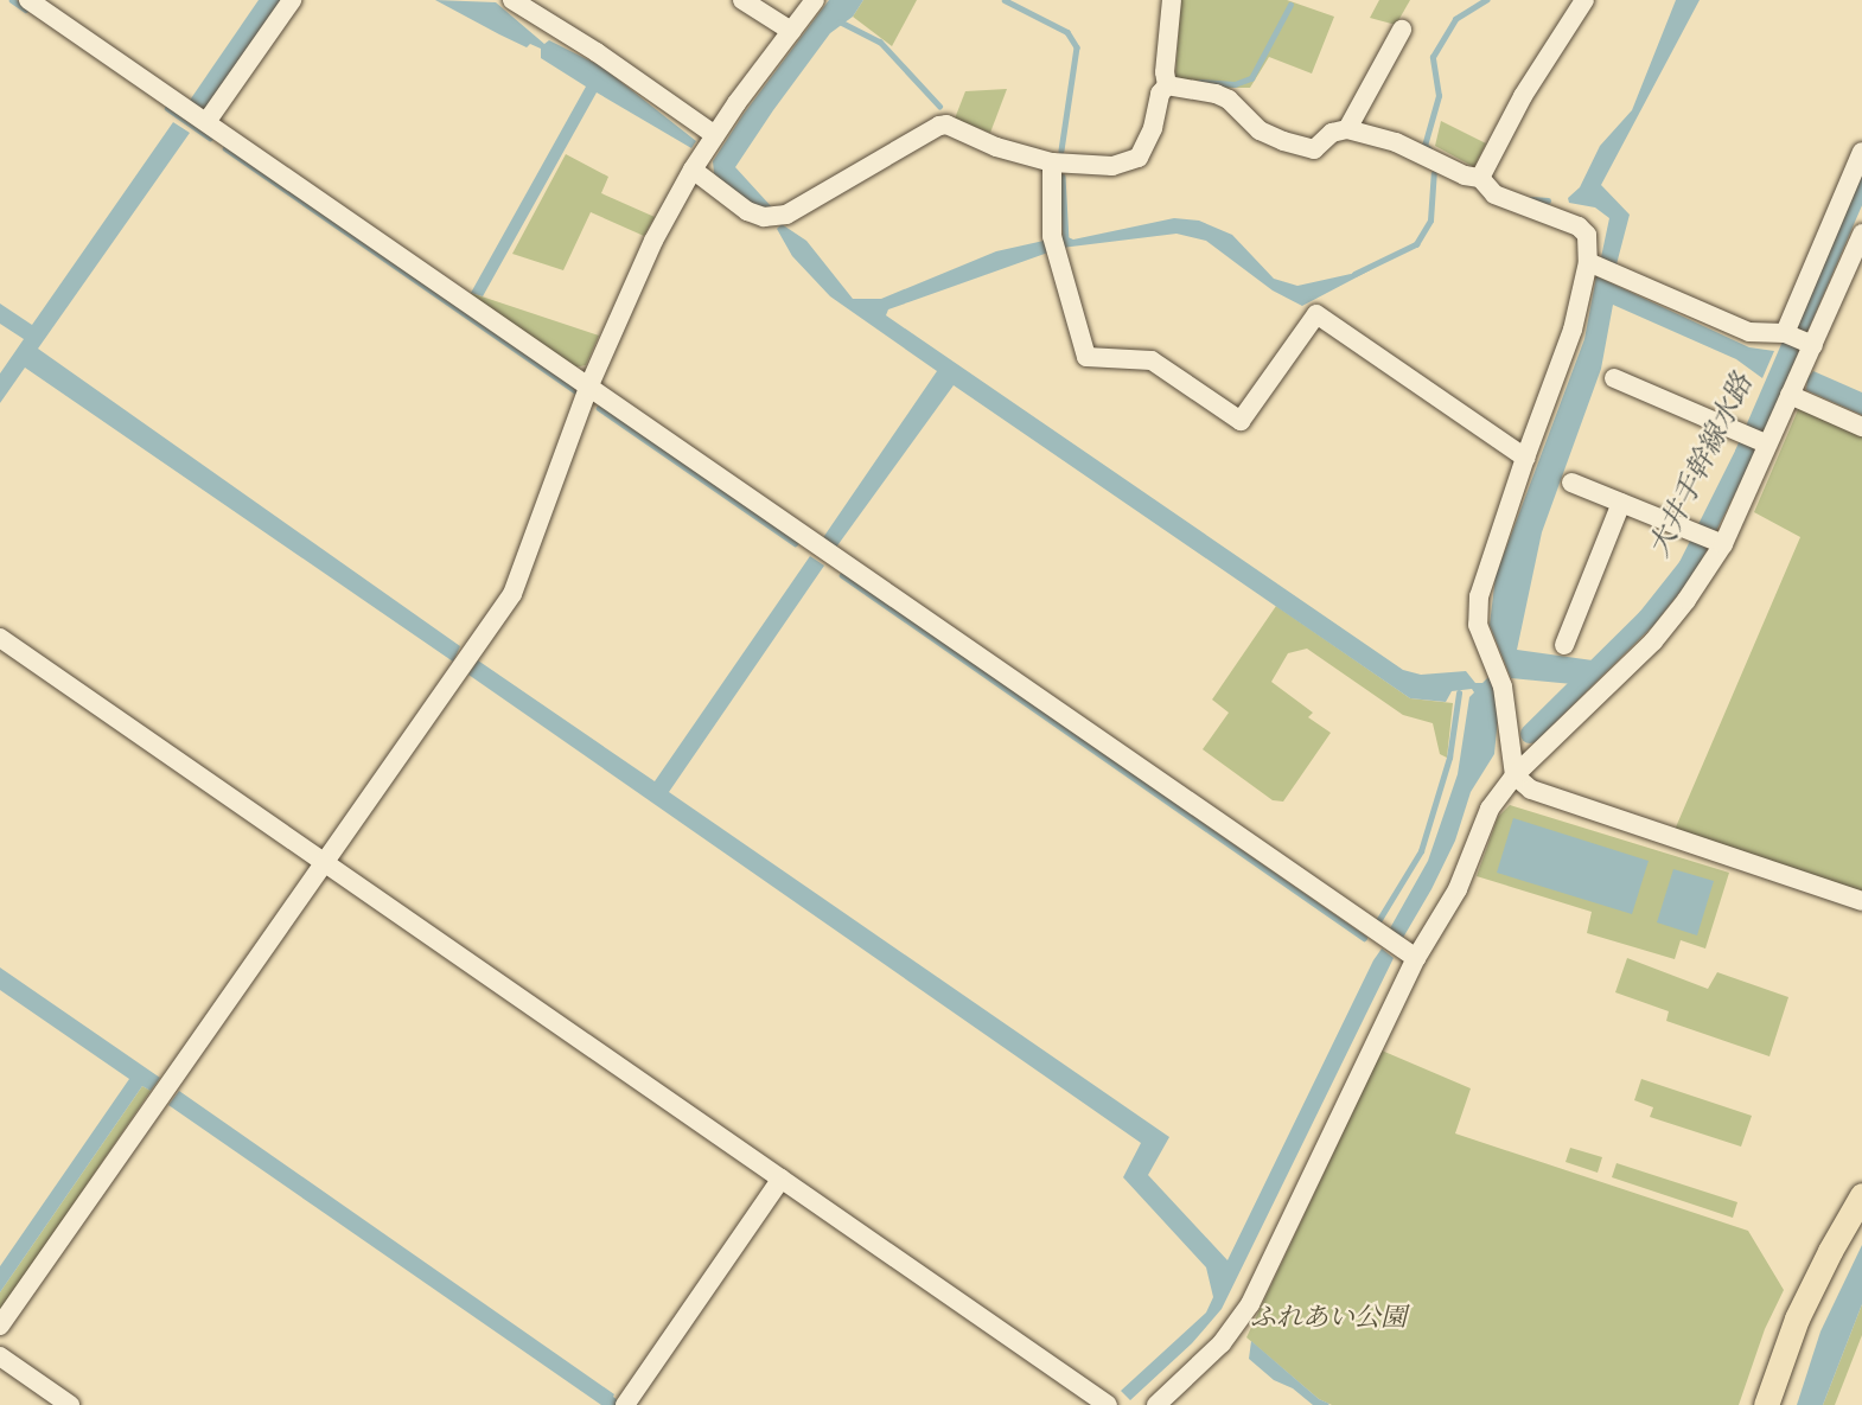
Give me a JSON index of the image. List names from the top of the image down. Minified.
{"water":["大井手幹線水路"],"parks":["ふれあい公園"]}
